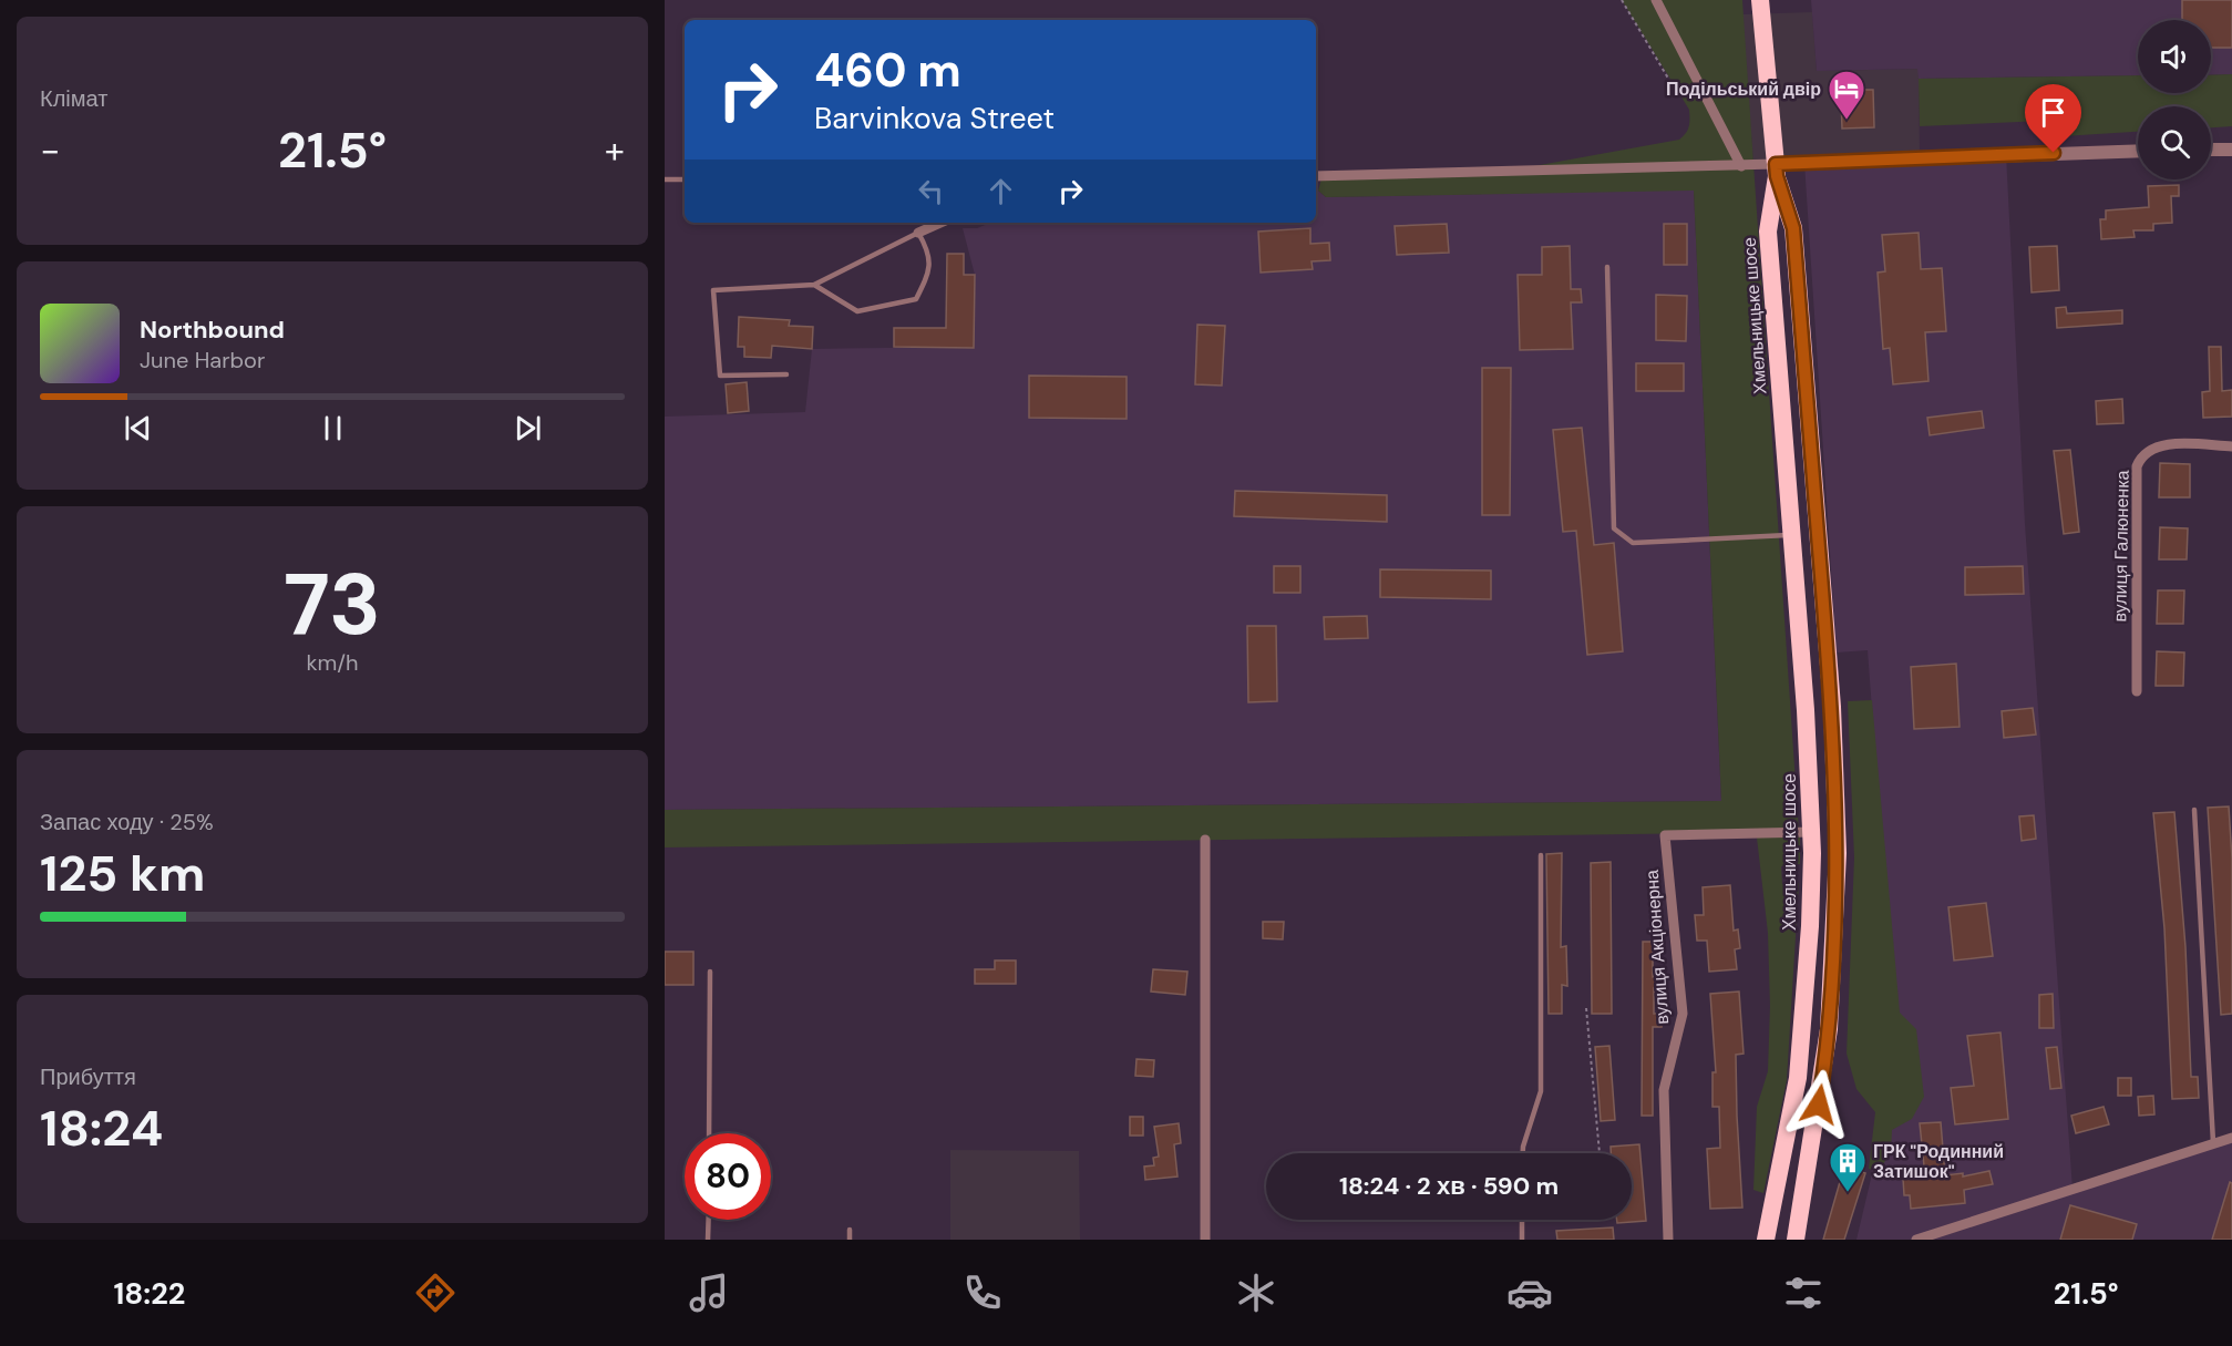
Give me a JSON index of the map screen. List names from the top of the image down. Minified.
{"streets":{"highway":["Хмельницьке шосе"],"street":["вулиця Галюненка","вулиця Акціонерна"]},"crossings":[["Хмельницьке шосе","вулиця Акціонерна"]],"places":{"hotel":["Подільський двір"],"building":["ГРК \"Родинний Затишок\""]},"page":{"tile":["Клімат",["73","km/h"],["Запас ходу · 25%","125 km"],["Прибуття","18:24"]],"turn":["460 m","Barvinkova Street"],"heat":["−","21.5°","+"],"song":["Northbound","June Harbor"],"limit":"80","trip":"18:24 · 2 хв · 590 m","tabs":["18:22","21.5°"]}}
